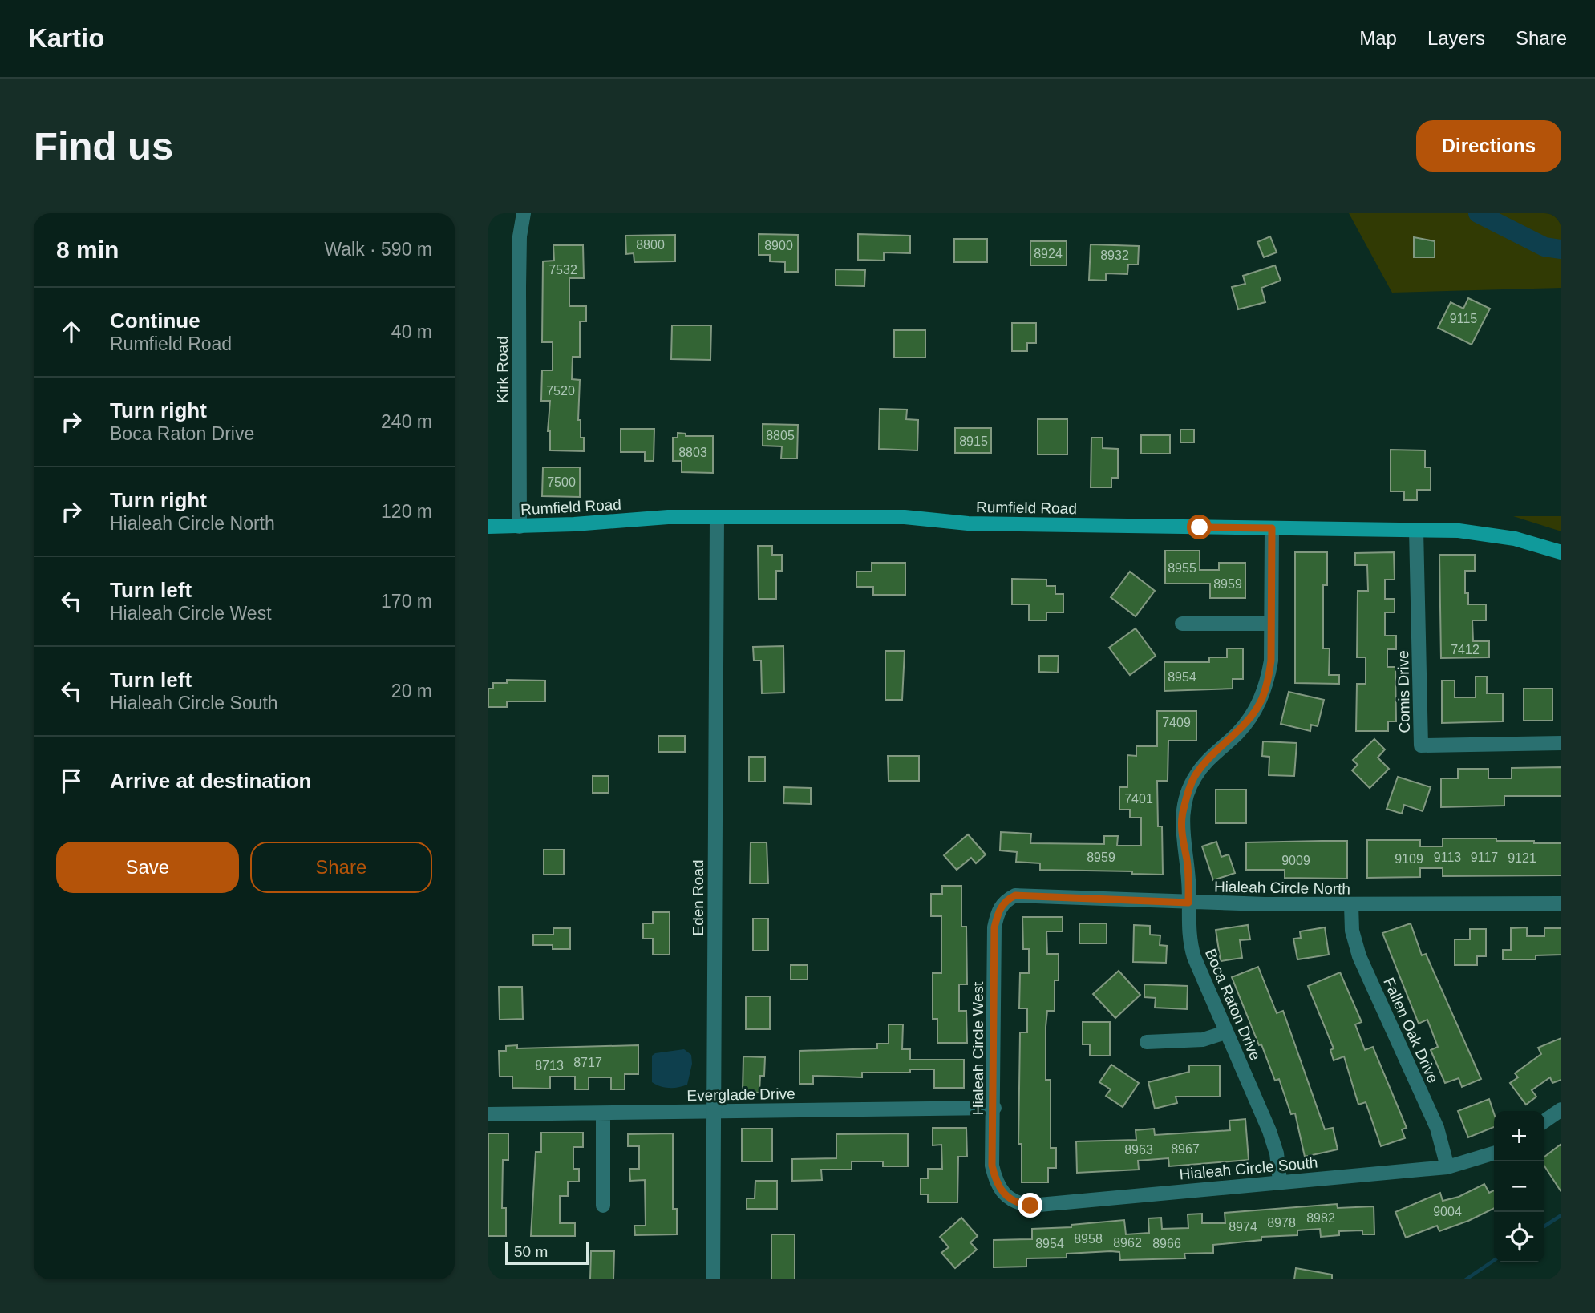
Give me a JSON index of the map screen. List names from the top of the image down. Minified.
{"streets":{"main road":["Rumfield Road"],"street":["Kirk Road","Comis Drive","Hialeah Circle North","Eden Road","Boca Raton Drive","Fallen Oak Drive","Hialeah Circle West","Everglade Drive","Hialeah Circle South"]},"crossings":[["Kirk Road","Rumfield Road"],["Rumfield Road","Comis Drive"],["Rumfield Road","Eden Road"],["Rumfield Road","Boca Raton Drive"],["Hialeah Circle North","Boca Raton Drive"],["Hialeah Circle North","Fallen Oak Drive"],["Hialeah Circle North","Hialeah Circle West"],["Eden Road","Everglade Drive"],["Boca Raton Drive","Hialeah Circle South"],["Fallen Oak Drive","Hialeah Circle South"],["Hialeah Circle West","Everglade Drive"],["Hialeah Circle West","Hialeah Circle South"]],"house_numbers":["8800","8900","8924","8932","7532","9115","7520","8805","8915","8803","7500","8955","8959","7412","8954","7409","7401","8959","9113","9117","9121","9109","9009","8717","8713","8967","8963","9004","8982","8978","8974","8958","8962","8954","8966"],"scale_bar":"50 m","page":{"header":"Kartio","nav":["Map","Layers","Share"],"buttons":["Directions",["Save","Share"]],"title":"Find us","heading":["8 min","Walk · 590 m"],"list":[["Continue","Rumfield Road","40 m"],["Turn right","Boca Raton Drive","240 m"],["Turn right","Hialeah Circle North","120 m"],["Turn left","Hialeah Circle West","170 m"],["Turn left","Hialeah Circle South","20 m"],"Arrive at destination"],"map_buttons":["+","−"],"scale":"50 m"}}
